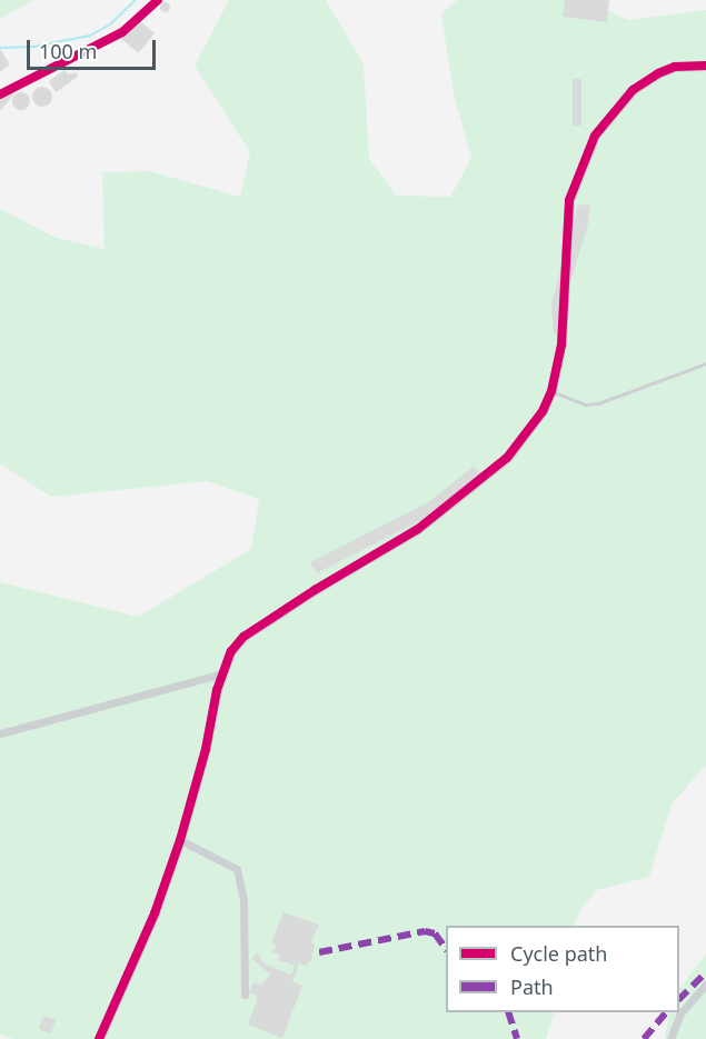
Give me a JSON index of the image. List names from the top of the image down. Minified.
{"legend":["Cycle path","Path"],"scale_bar":"100 m"}
